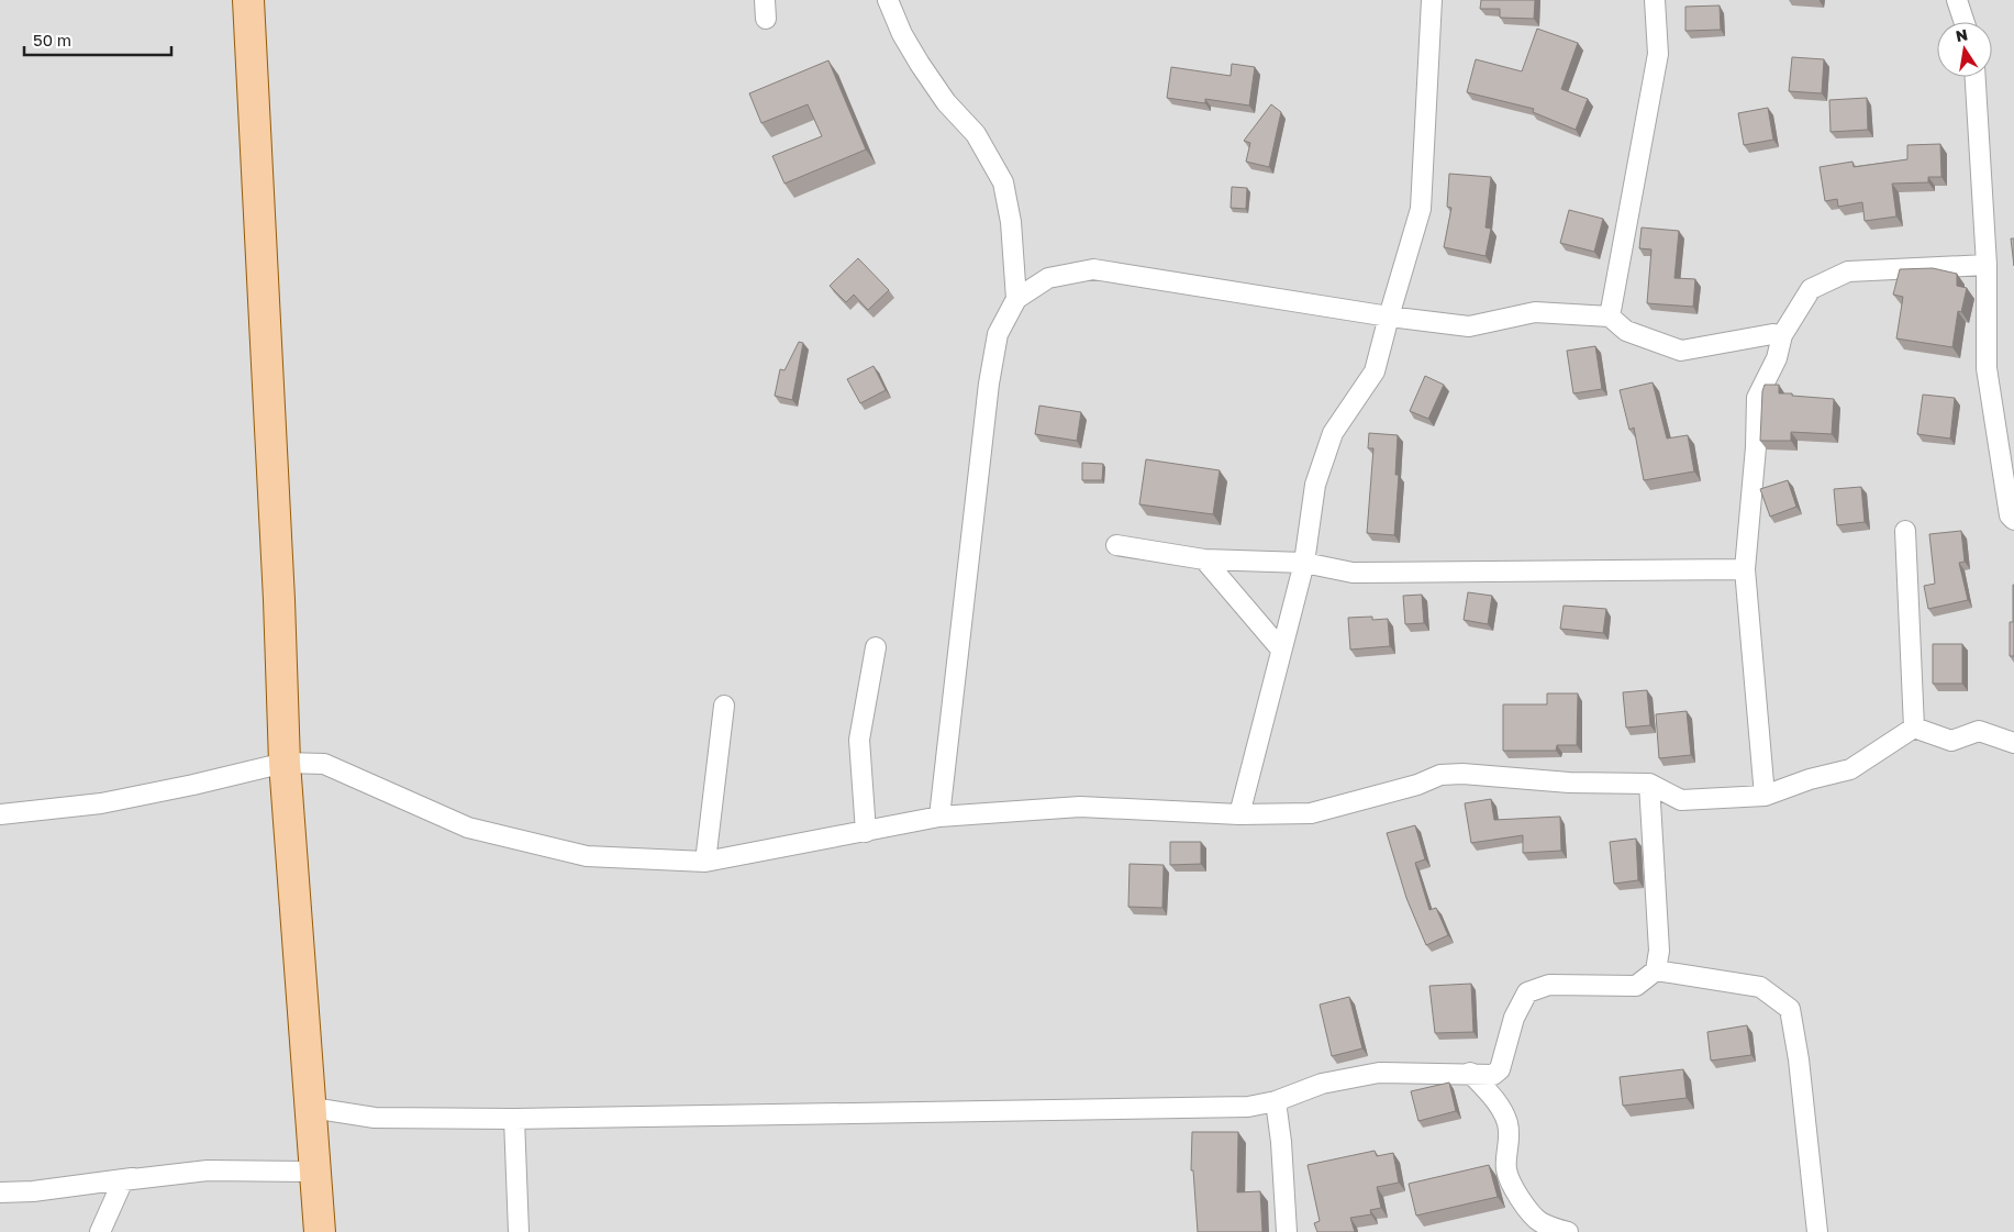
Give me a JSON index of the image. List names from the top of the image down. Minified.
{"scale_bar":"50 m","north":"top"}
